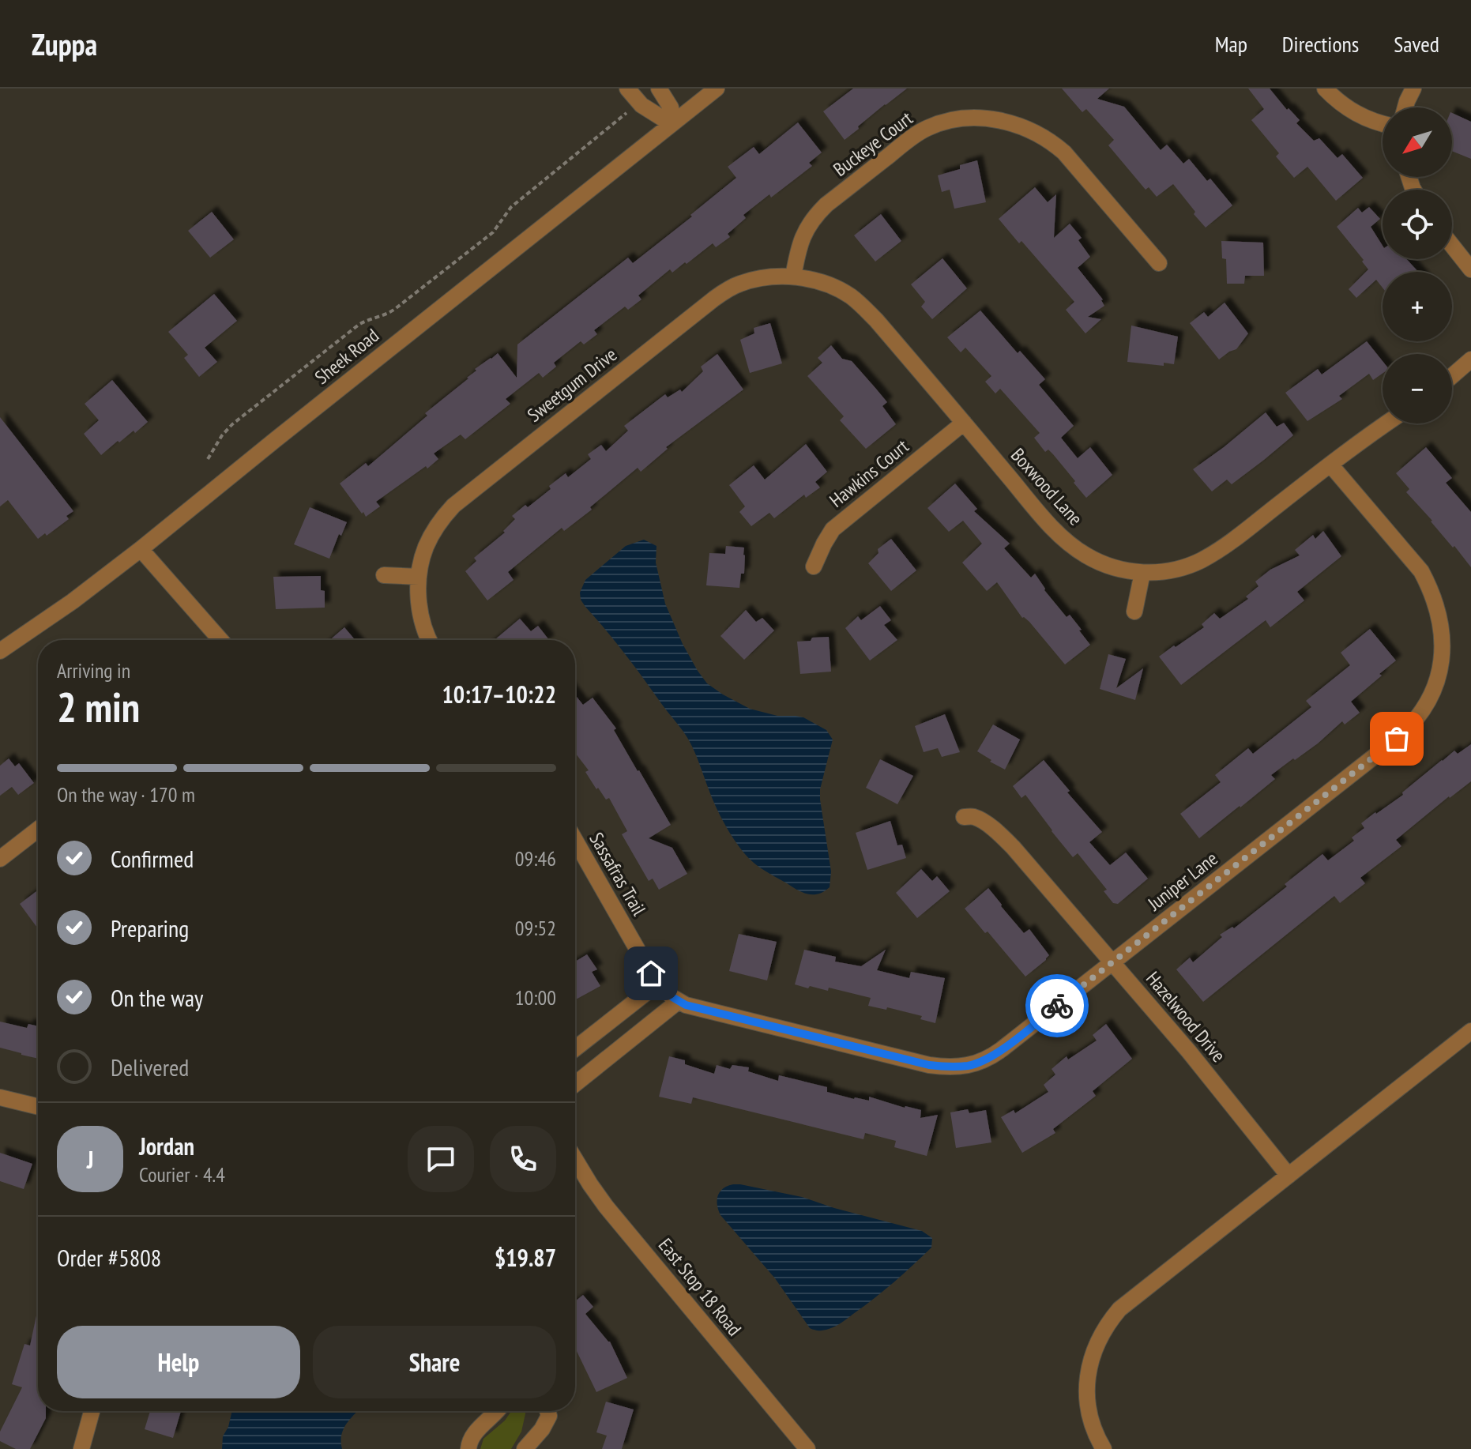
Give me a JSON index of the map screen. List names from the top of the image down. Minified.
{"streets":{"street":["Buckeye Court","Sheek Road","Sweetgum Drive","Hawkins Court","Boxwood Lane","Sassafras Trail","Juniper Lane","Hazelwood Drive","East Stop 18 Road"]},"crossings":[["Buckeye Court","Sweetgum Drive"],["Buckeye Court","Boxwood Lane"],["Sweetgum Drive","Boxwood Lane"],["Hawkins Court","Boxwood Lane"],["Boxwood Lane","Juniper Lane"],["Sassafras Trail","Juniper Lane"],["Juniper Lane","Hazelwood Drive"]],"north":"bottom left","page":{"header":"Zuppa","nav":["Map","Directions","Saved"],"map_buttons":["+","−"],"heading":["2 min","Arriving in","10:17–10:22"],"panel":["Jordan","Courier · 4.4","Order #5808","$19.87"],"bar":"On the way · 170 m","list":[["Confirmed","09:46"],["Preparing","09:52"],["On the way","10:00"],"Delivered"],"round":"J","buttons":["Help","Share"]}}
